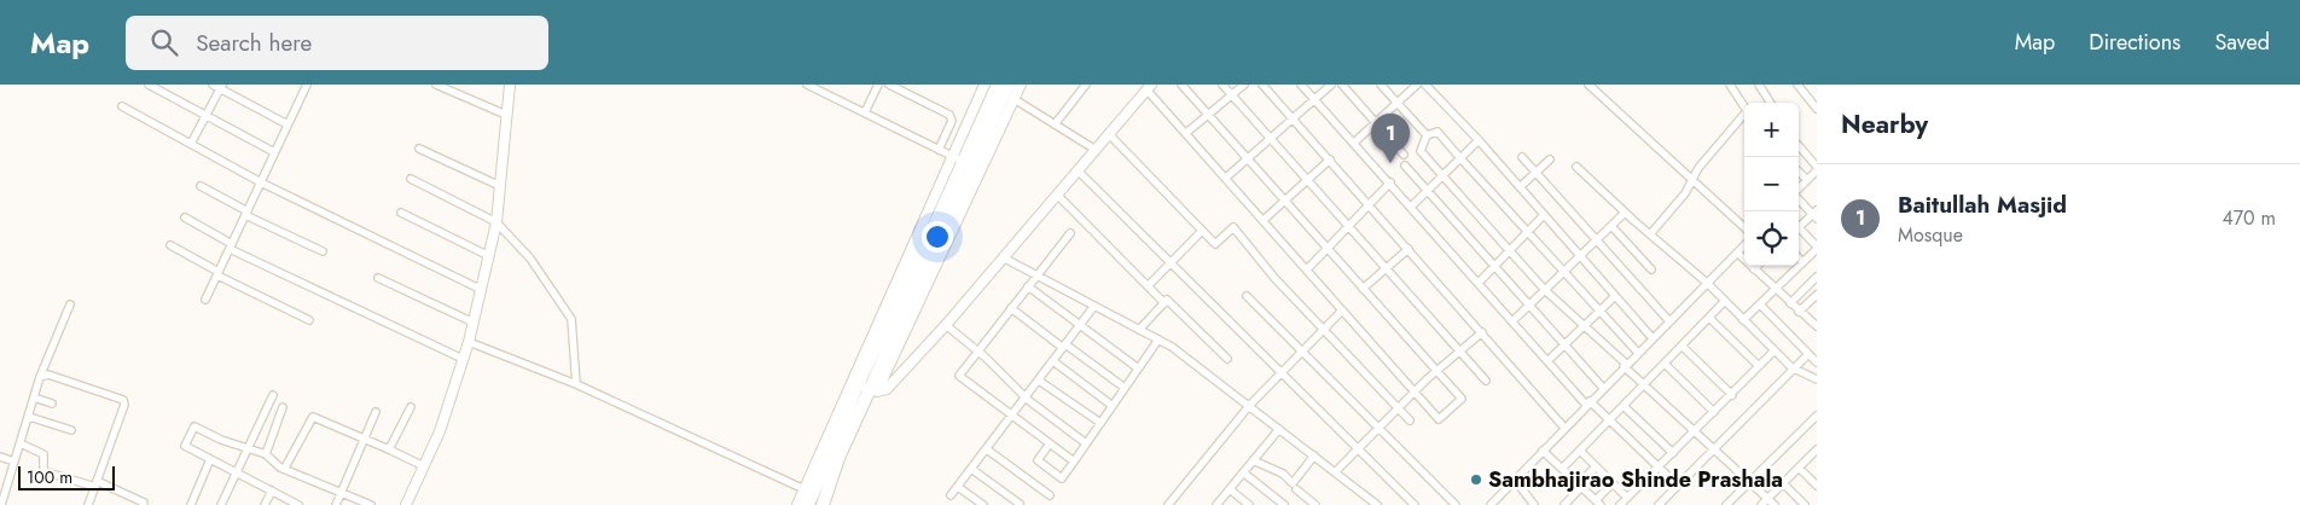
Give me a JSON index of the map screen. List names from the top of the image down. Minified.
{"places":["Sambhajirao Shinde Prashala"],"scale_bar":"100 m","page":{"header":"Map","search":"Search here","nav":["Map","Directions","Saved"],"heading":"Nearby","map_buttons":["+","−"],"pins":"1","list":[{"mark":"1","name":"Baitullah Masjid","note":"Mosque","value":"470 m"}],"scale":"100 m"}}
